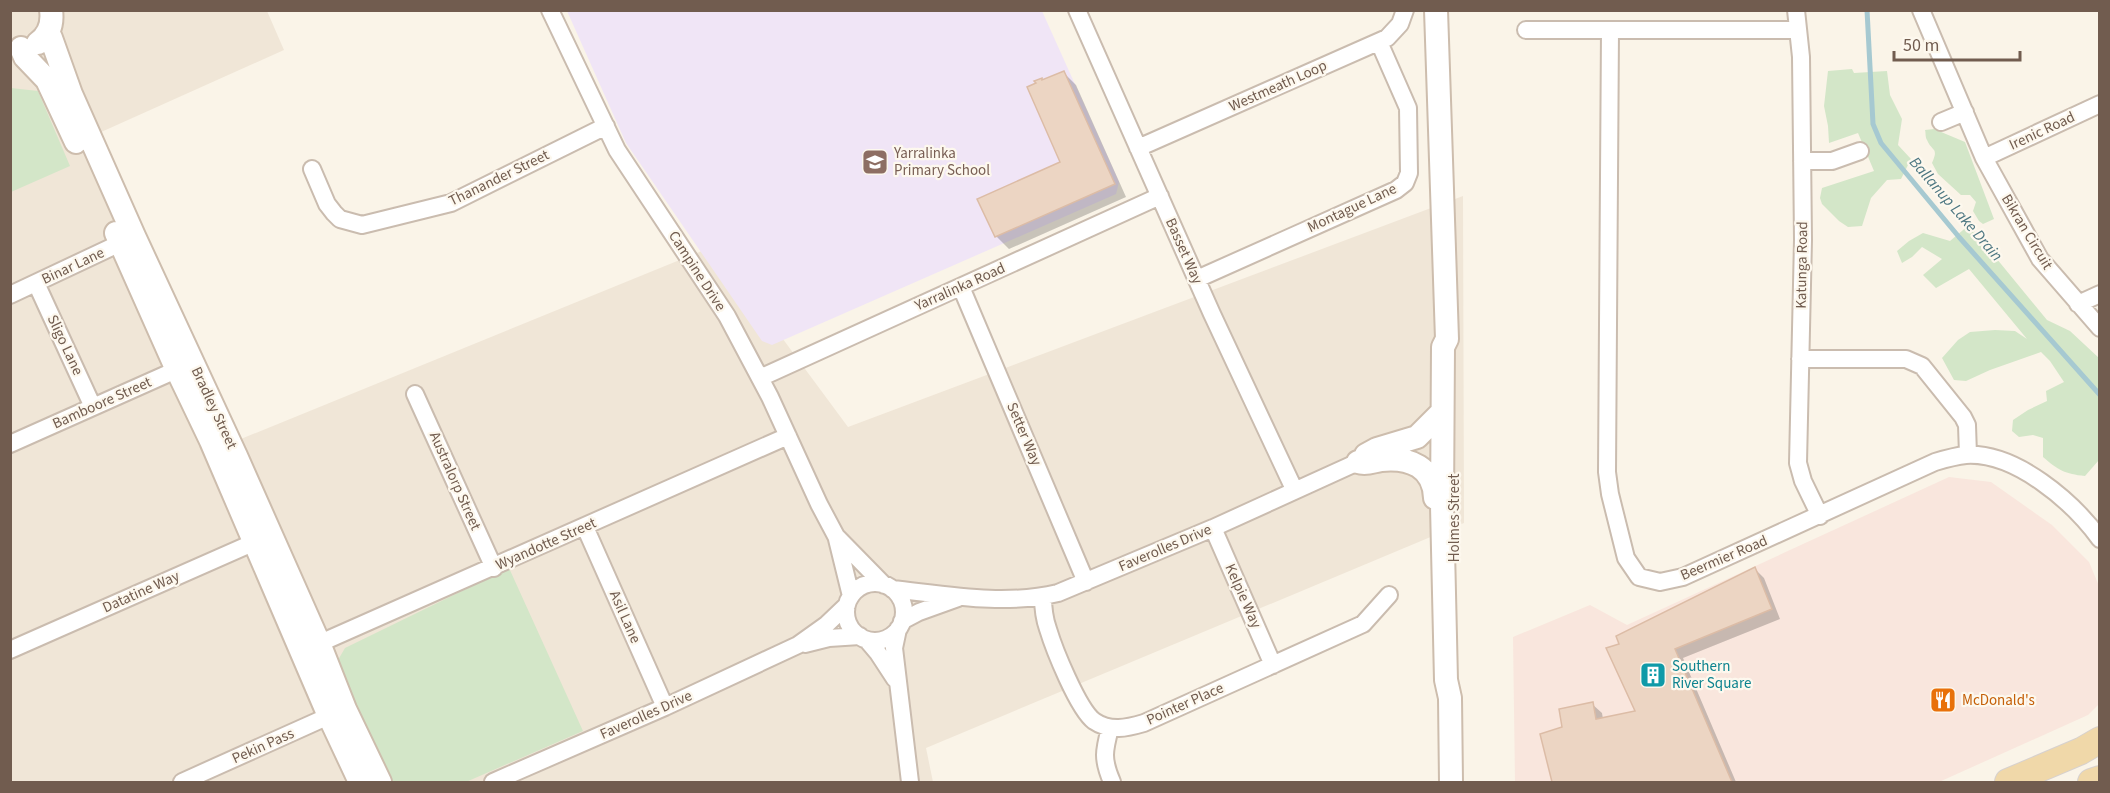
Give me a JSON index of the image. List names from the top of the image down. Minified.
{"streets":{"main road":["Bradley Street","Holmes Street"],"street":["Westmeath Loop","Irenic Road","Thanander Street","Montague Lane","Bikran Circuit","Basset Way","Katunga Road","Binar Lane","Campine Drive","Yarralinka Road","Sligo Lane","Bamboore Street","Setter Way","Australorp Street","Wyandotte Street","Faverolles Drive","Beermier Road","Datatine Way","Kelpie Way","Asil Lane","Pointer Place","Pekin Pass"]},"crossings":[["Westmeath Loop","Montague Lane"],["Westmeath Loop","Basset Way"],["Irenic Road","Bikran Circuit"],["Thanander Street","Campine Drive"],["Montague Lane","Basset Way"],["Basset Way","Yarralinka Road"],["Basset Way","Faverolles Drive"],["Katunga Road","Beermier Road"],["Binar Lane","Sligo Lane"],["Binar Lane","Bradley Street"],["Campine Drive","Yarralinka Road"],["Campine Drive","Wyandotte Street"],["Campine Drive","Faverolles Drive"],["Yarralinka Road","Setter Way"],["Sligo Lane","Bamboore Street"],["Bamboore Street","Bradley Street"],["Bradley Street","Wyandotte Street"],["Bradley Street","Datatine Way"],["Bradley Street","Pekin Pass"],["Setter Way","Faverolles Drive"],["Australorp Street","Wyandotte Street"],["Wyandotte Street","Asil Lane"],["Faverolles Drive","Kelpie Way"],["Faverolles Drive","Asil Lane"],["Kelpie Way","Pointer Place"]],"water":["Ballanup Lake Drain"],"places":{"school or university":["Yarralinka Primary School"],"building":["Southern River Square"],"restaurant":["McDonald's"]},"scale_bar":"50 m"}
